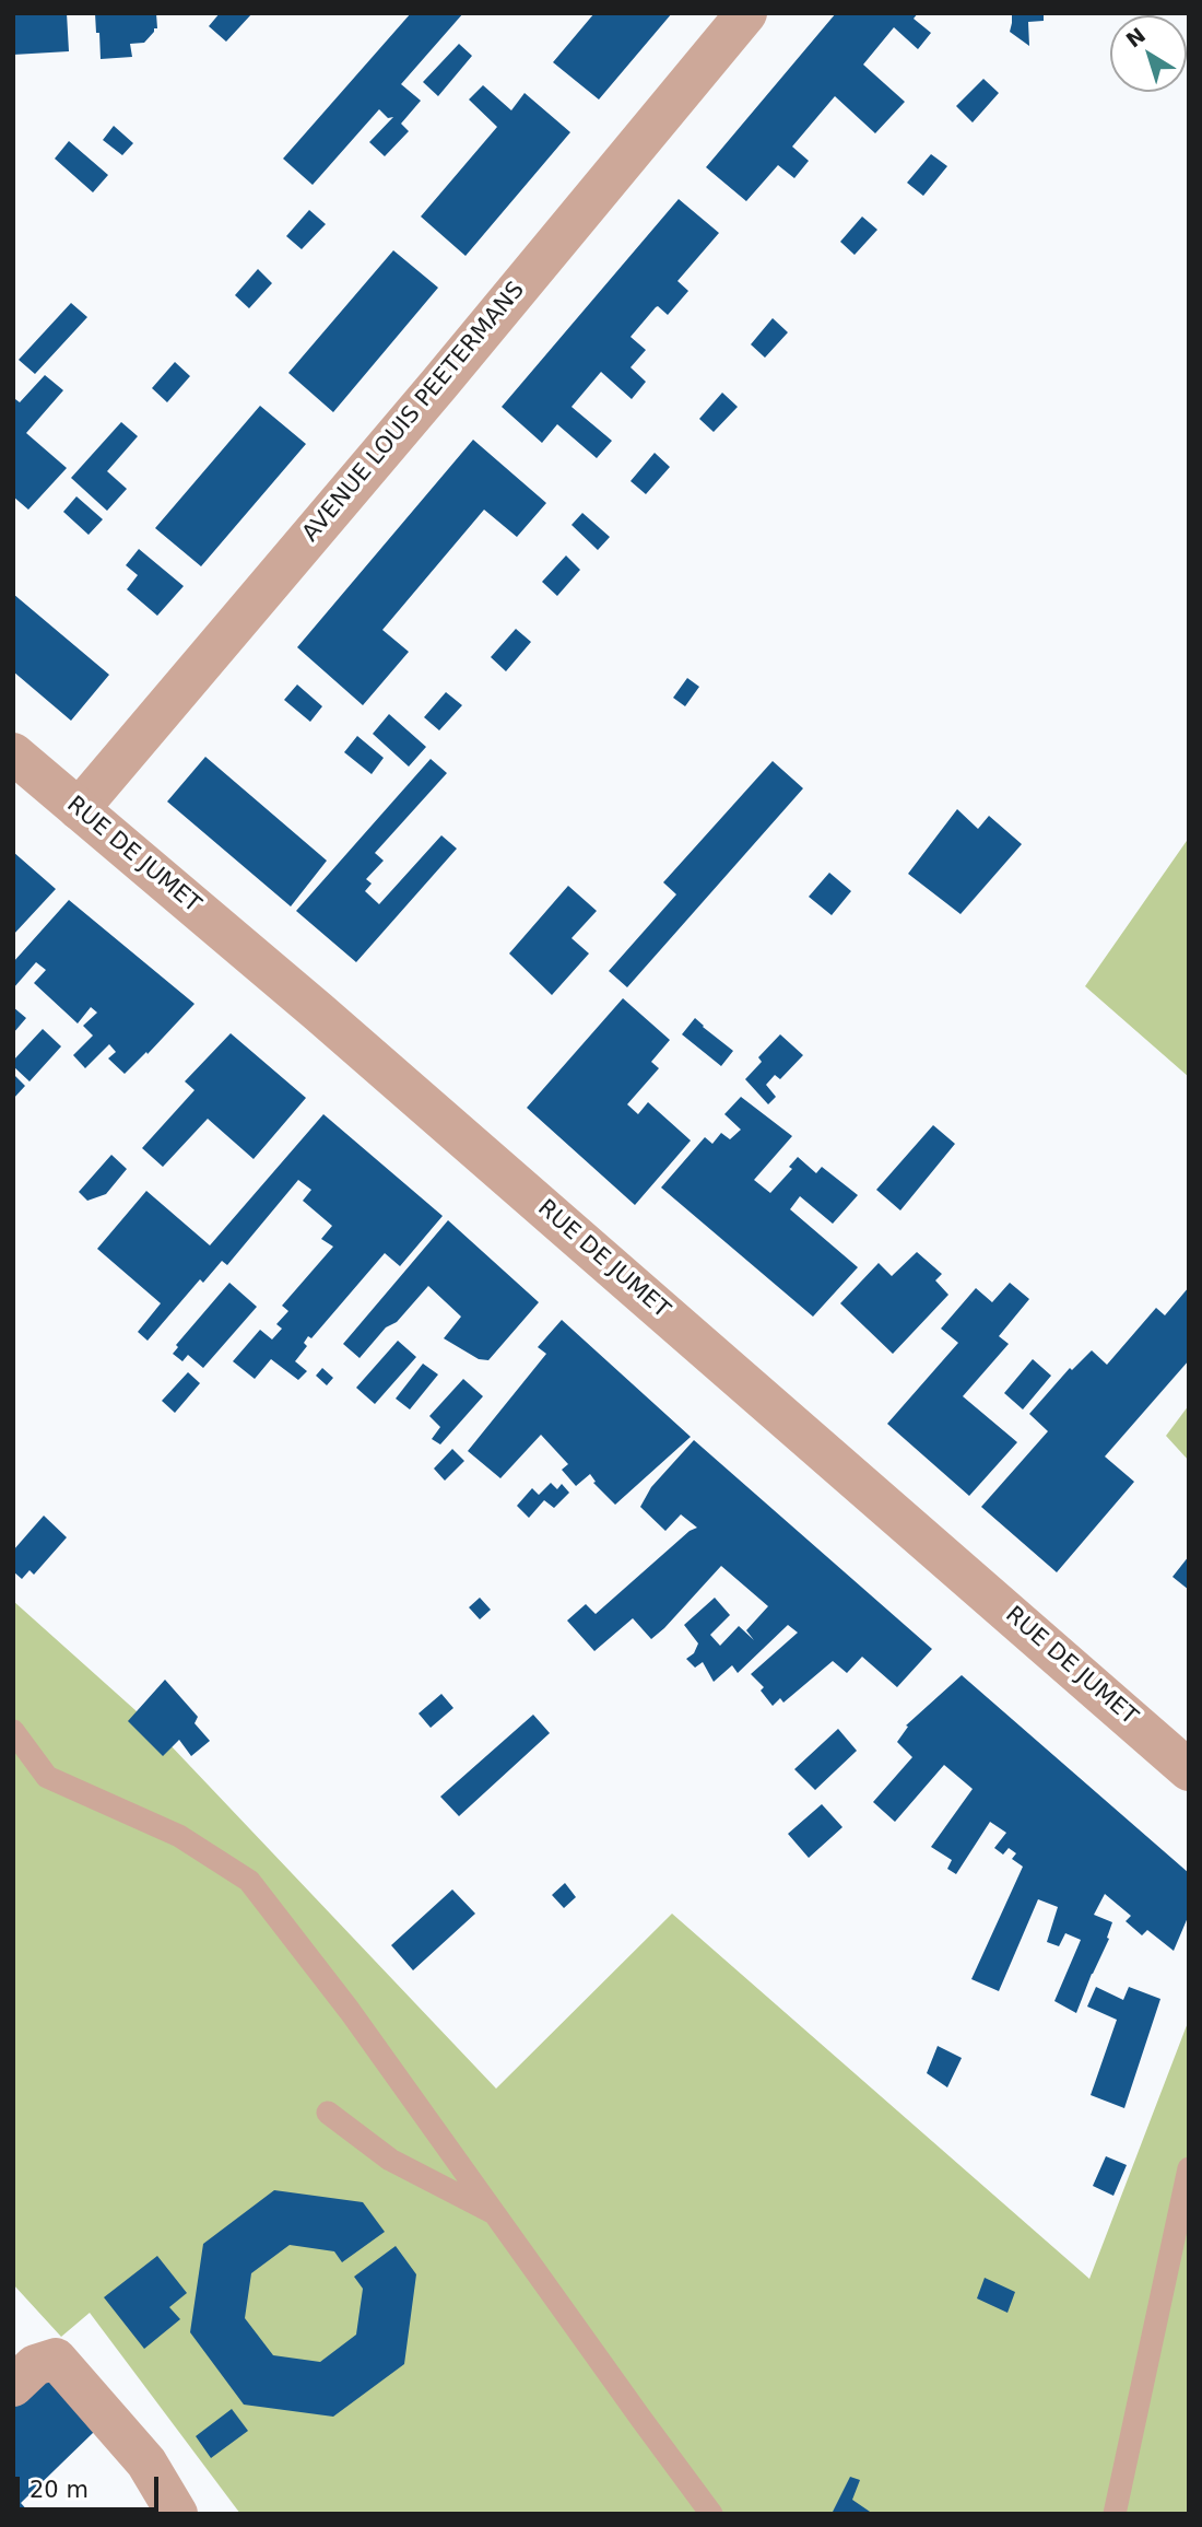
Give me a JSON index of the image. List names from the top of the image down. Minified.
{"streets":{"street":["AVENUE LOUIS PEETERMANS","RUE DE JUMET"]},"crossings":[["AVENUE LOUIS PEETERMANS","RUE DE JUMET"]],"scale_bar":"20 m","north":"top left"}
